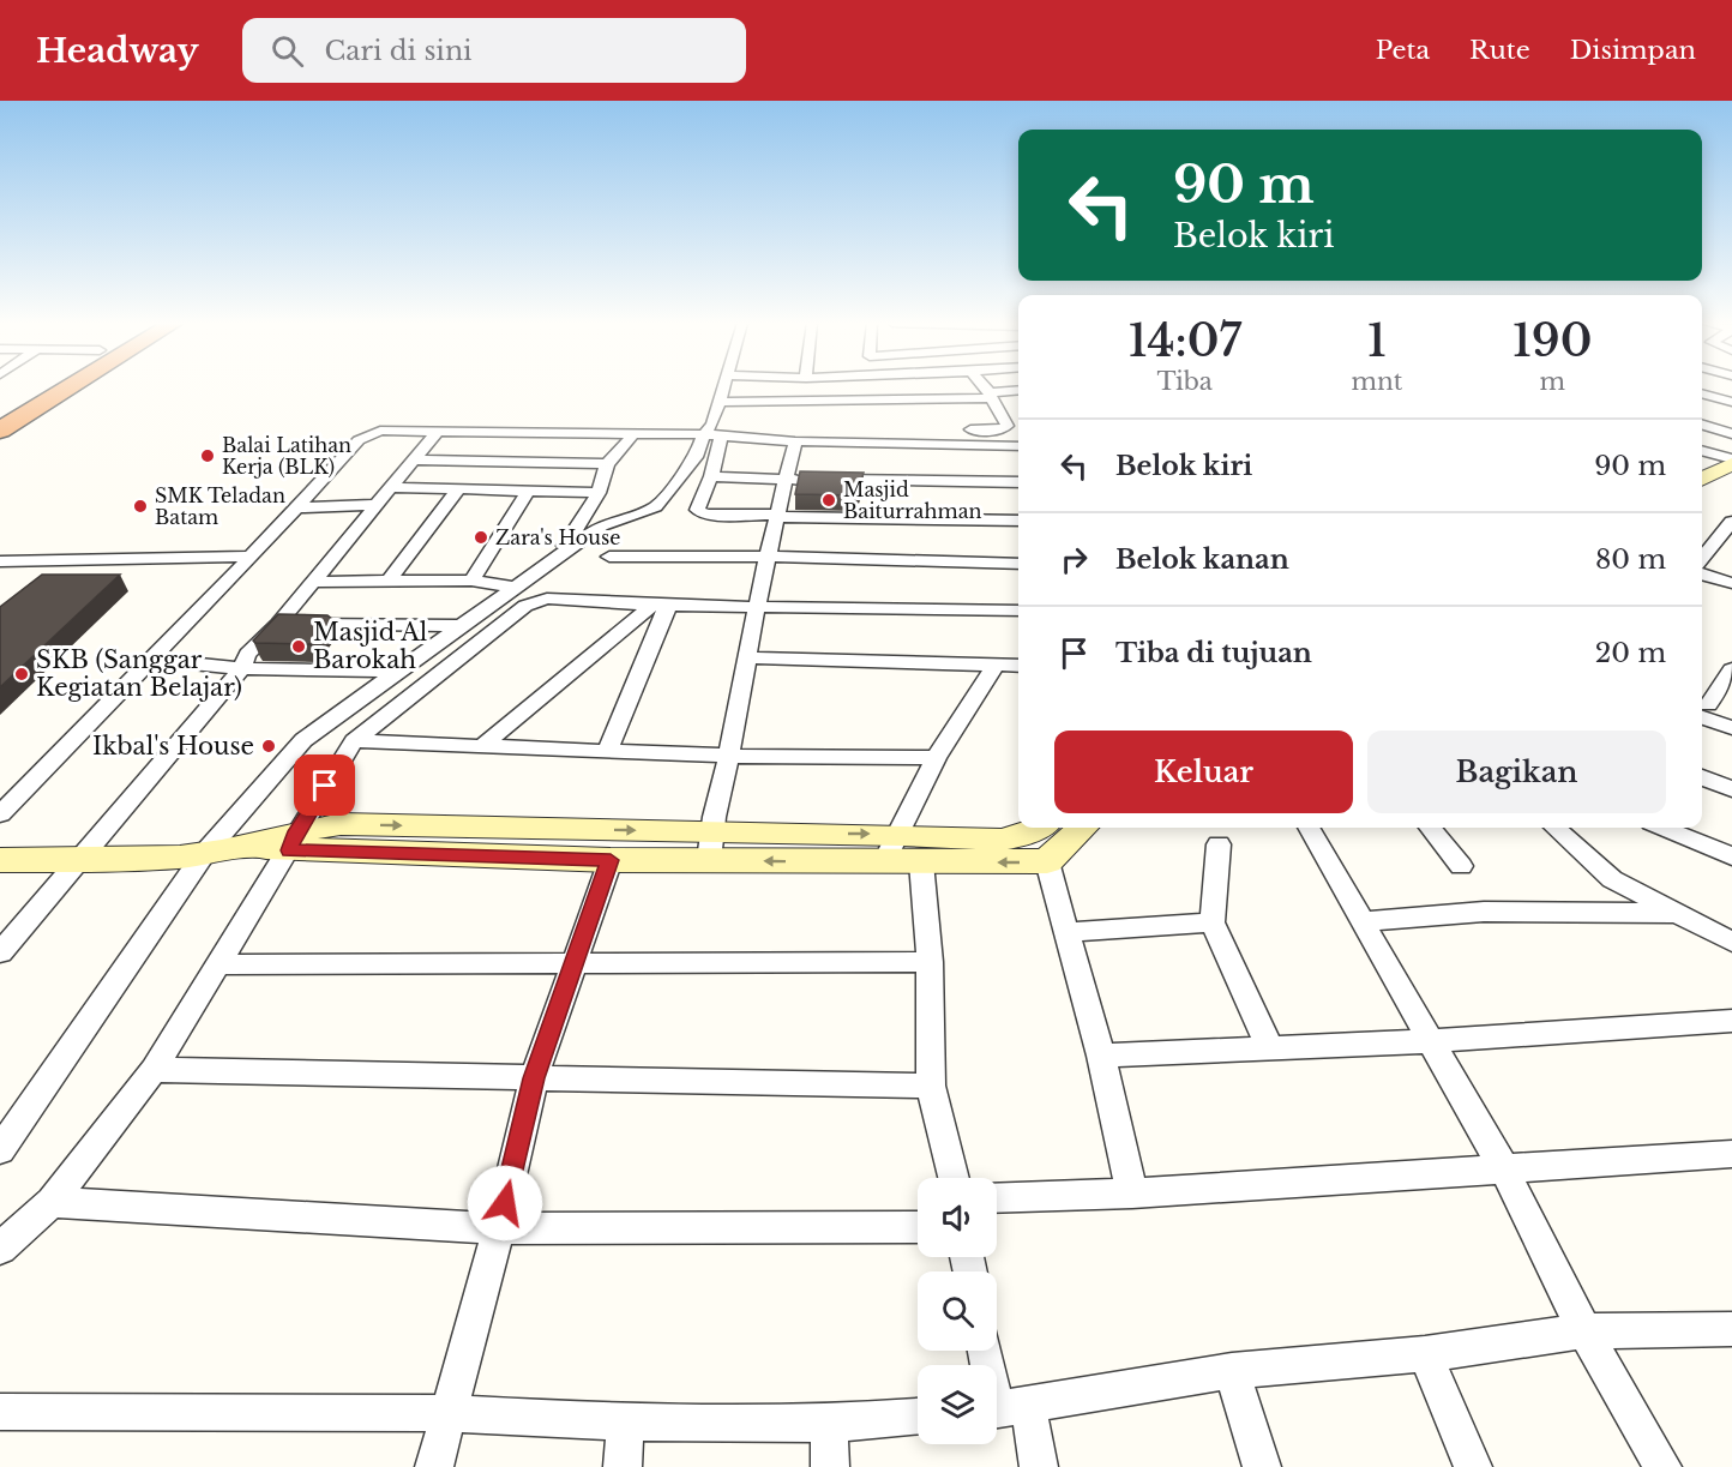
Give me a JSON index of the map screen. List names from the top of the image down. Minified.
{"places":["Balai Latihan Kerja (BLK)","Masjid Baiturrahman","SMK Teladan Batam","Zara's House","Masjid Al Barokah","SKB (Sanggar Kegiatan Belajar)","Ikbal's House"],"page":{"header":"Headway","search":"Cari di sini","nav":["Peta","Rute","Disimpan"],"turn":["90 m","Belok kiri"],"eta":["14:07","Tiba","1","mnt","190","m"],"list":[{"name":"Belok kiri","value":"90 m"},{"name":"Belok kanan","value":"80 m"},{"name":"Tiba di tujuan","value":"20 m"}],"buttons":["Keluar","Bagikan"]}}
